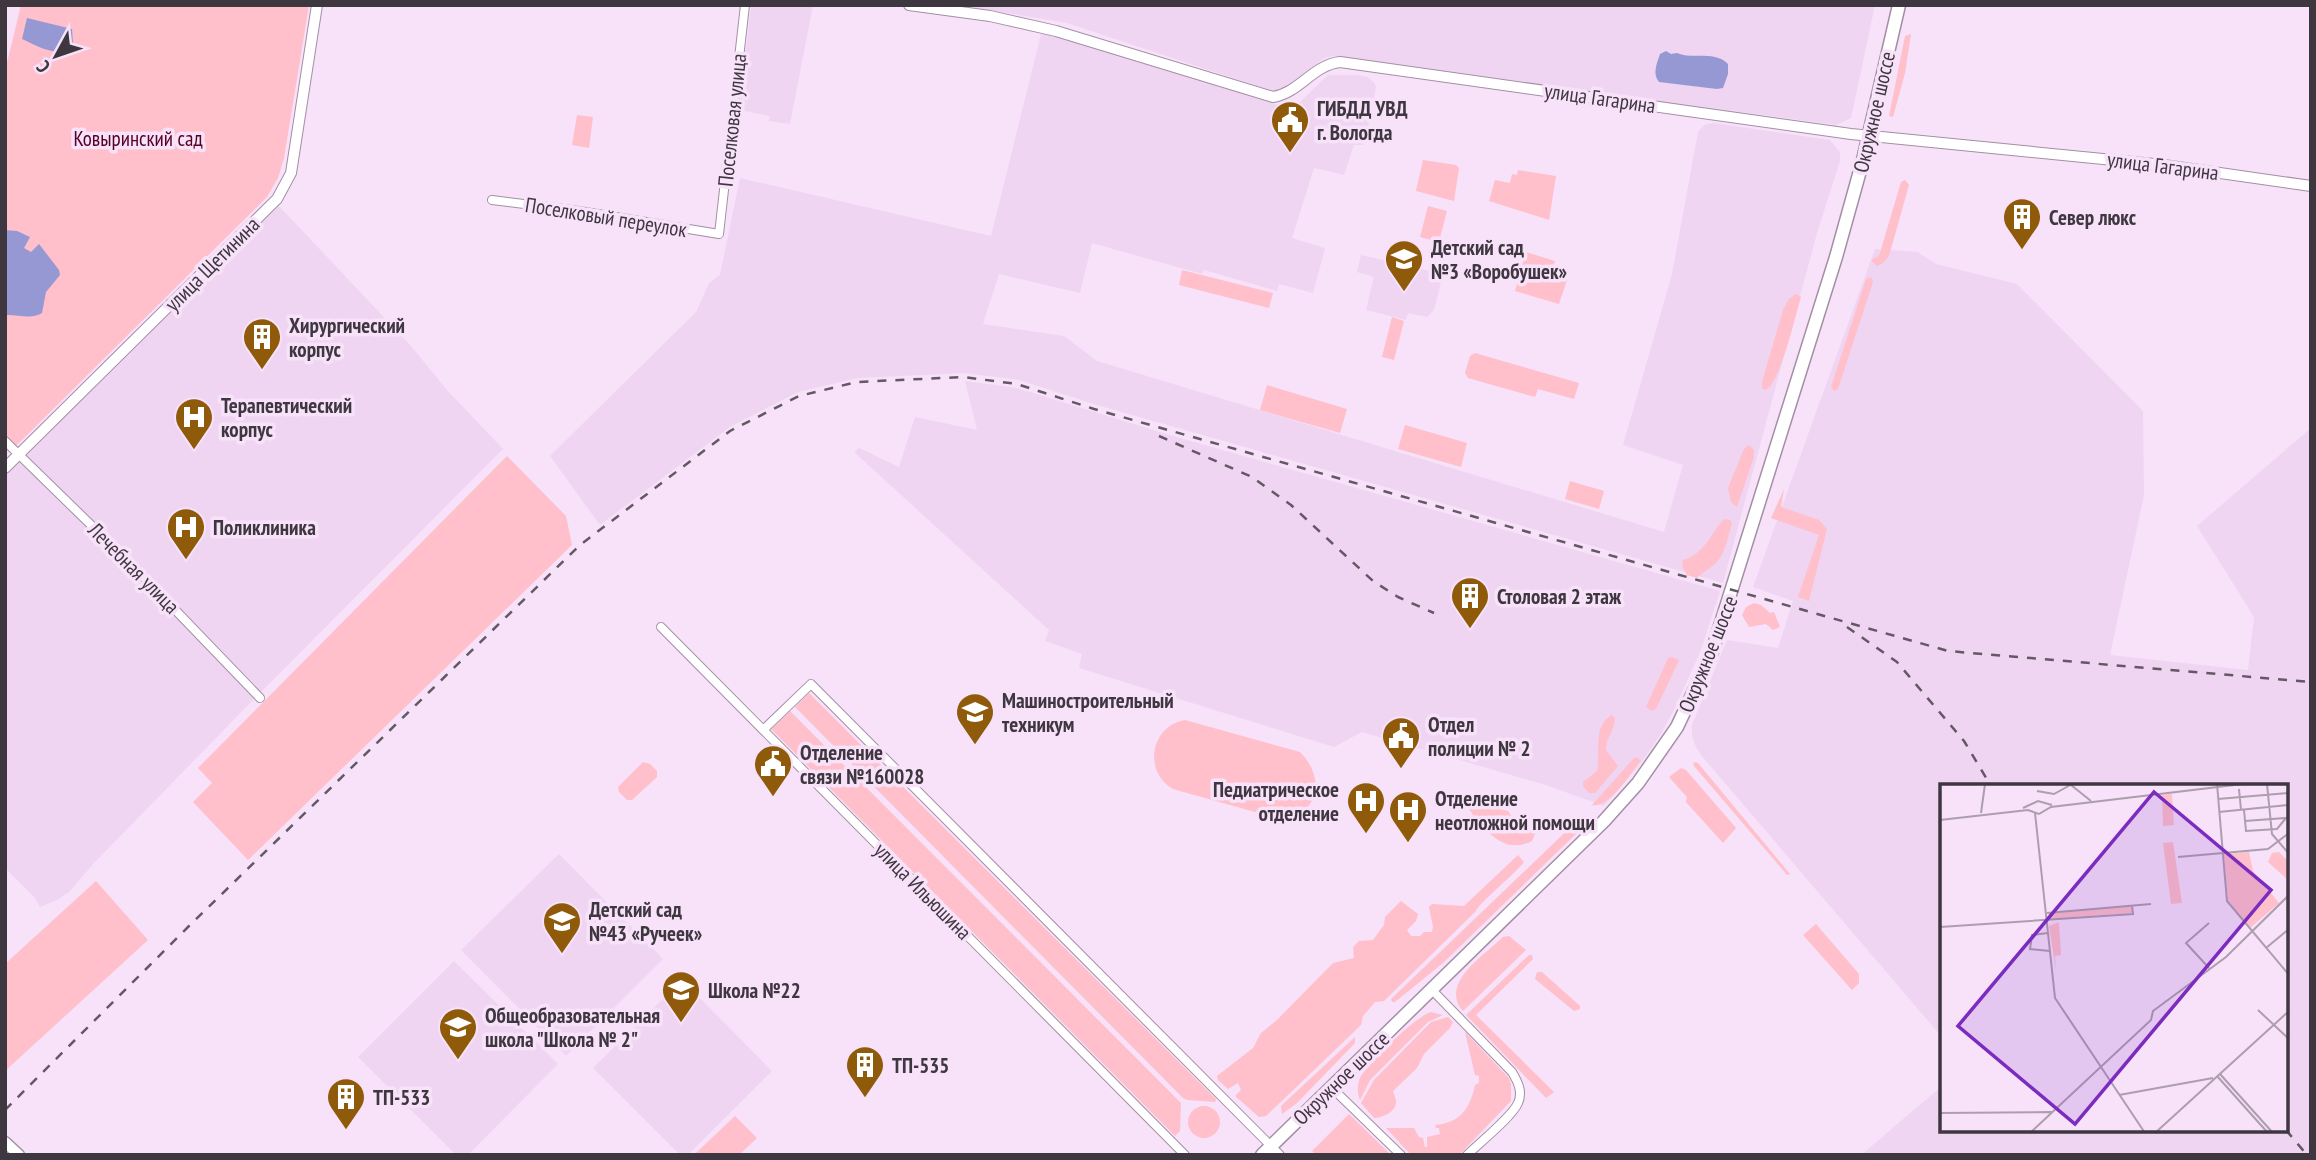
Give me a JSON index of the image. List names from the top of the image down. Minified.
{"streets":{"main road":["Окружное шоссе"],"street":["улица Гагарина","Поселковая улица","Поселковый переулок","улица Щетинина","Лечебная улица","улица Ильюшина"]},"crossings":[["улица Гагарина","Окружное шоссе"],["Поселковая улица","Поселковый переулок"],["улица Щетинина","Лечебная улица"]],"parks":["Ковыринский сад"],"places":{"public building":["ГИБДД УВД г. Вологда","Отдел полиции № 2","Отделение связи №160028"],"building":["Север люкс","Хирургический корпус","Столовая 2 этаж","ТП-535","ТП-533"],"school or university":["Детский сад №3 «Воробушек»","Машиностроительный техникум","Детский сад №43 «Ручеек»","Школа №22","Общеобразовательная школа \"Школа № 2\""],"hospital":["Терапевтический корпус","Поликлиника","Педиатрическое отделение","Отделение неотложной помощи"]},"north":"bottom left"}
